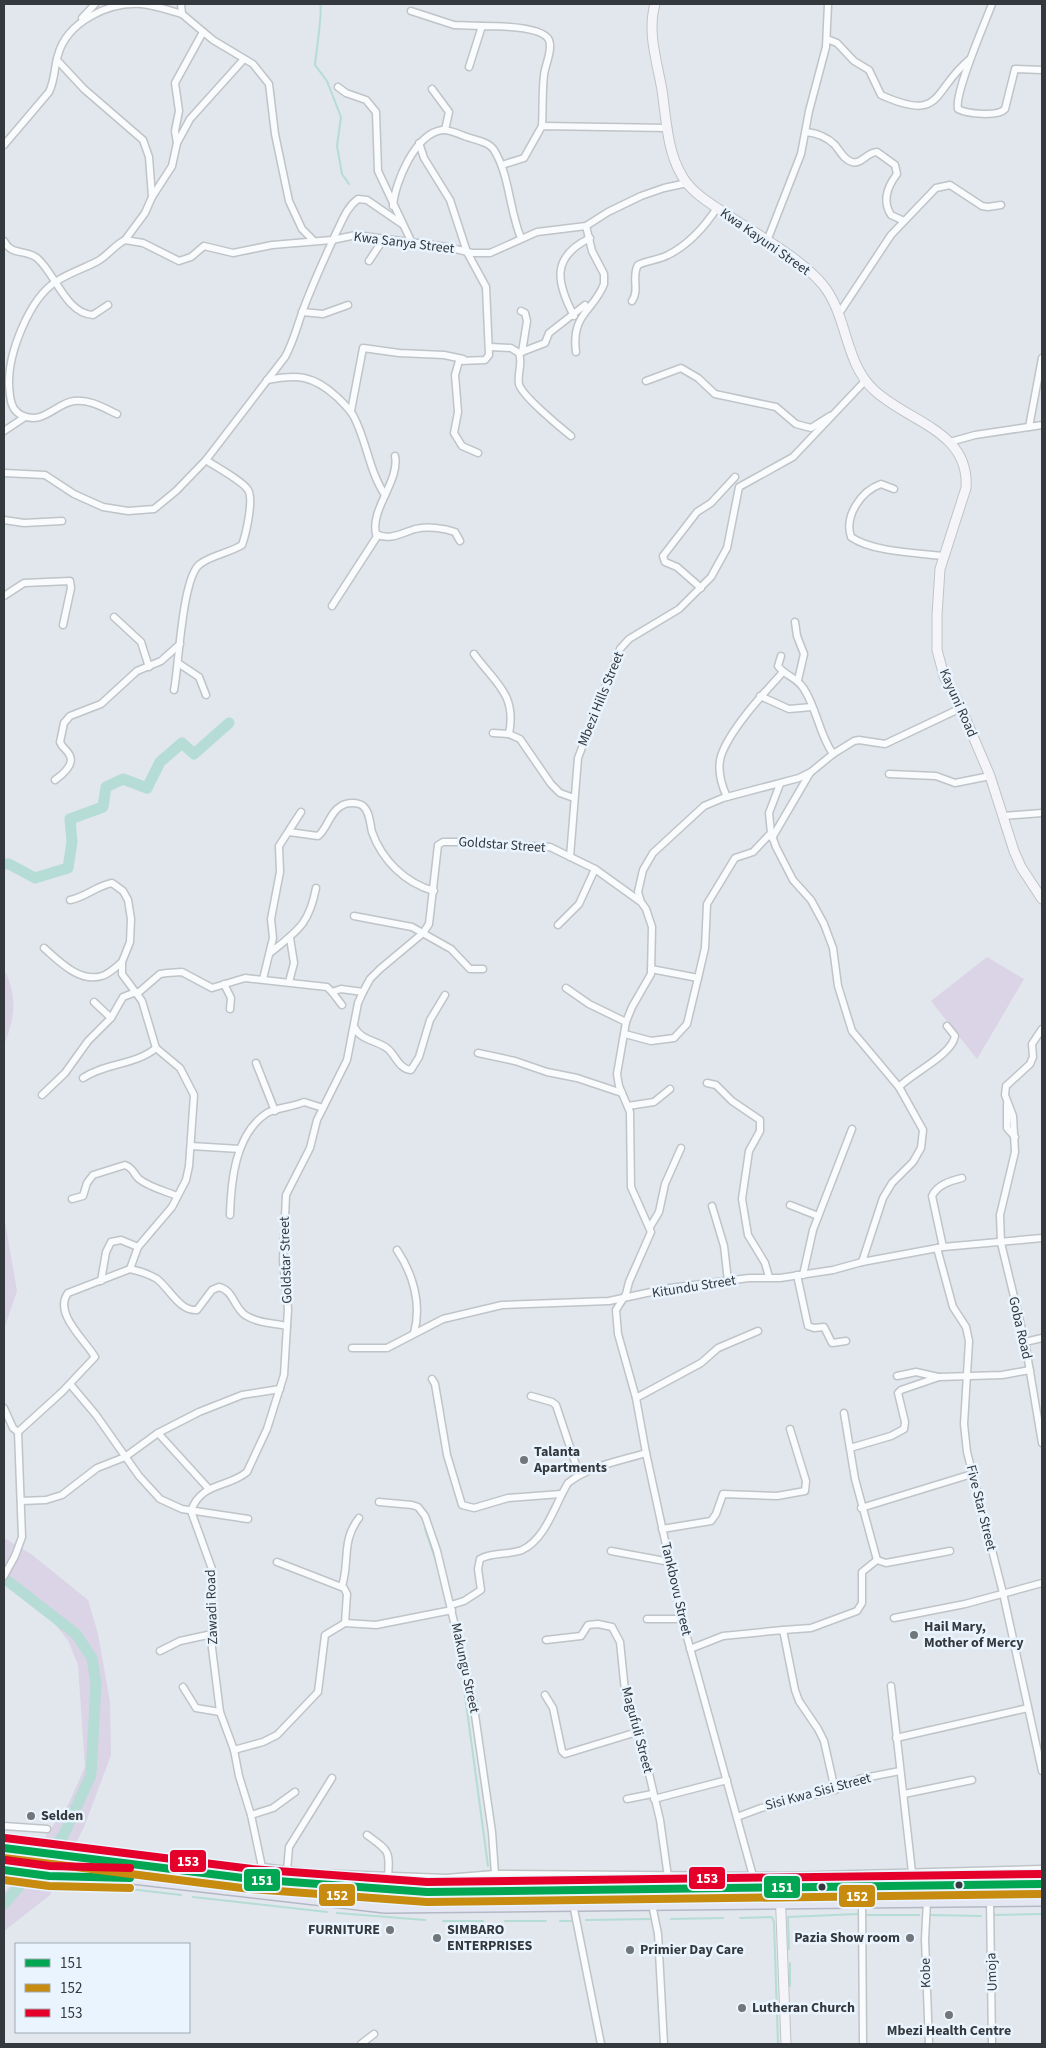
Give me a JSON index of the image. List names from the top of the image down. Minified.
{"streets":{"street":["Kwa Kayuni Street","Kwa Sanya Street","Mbezi Hills Street","Kayuni Road","Goldstar Street","Kitundu Street","Goba Road","Five Star Street","Tankbovu Street","Zawadi Road","Makungu Street","Magufuli Street","Sisi Kwa Sisi Street","Umoja","Kobe"]},"crossings":[["Kwa Kayuni Street","Kwa Sanya Street"],["Kwa Kayuni Street","Mbezi Hills Street"],["Kwa Kayuni Street","Kayuni Road"],["Mbezi Hills Street","Goldstar Street"],["Goldstar Street","Zawadi Road"],["Kitundu Street","Goba Road"],["Kitundu Street","Five Star Street"],["Kitundu Street","Tankbovu Street"],["Tankbovu Street","Sisi Kwa Sisi Street"]],"places":["Talanta Apartments","Hail Mary, Mother of Mercy","Selden","FURNITURE","SIMBARO ENTERPRISES","Pazia Show room","Primier Day Care","Lutheran Church","Mbezi Health Centre"],"lines":["transit line 153","transit line 151","transit line 152"],"legend":["151","152","153"]}
